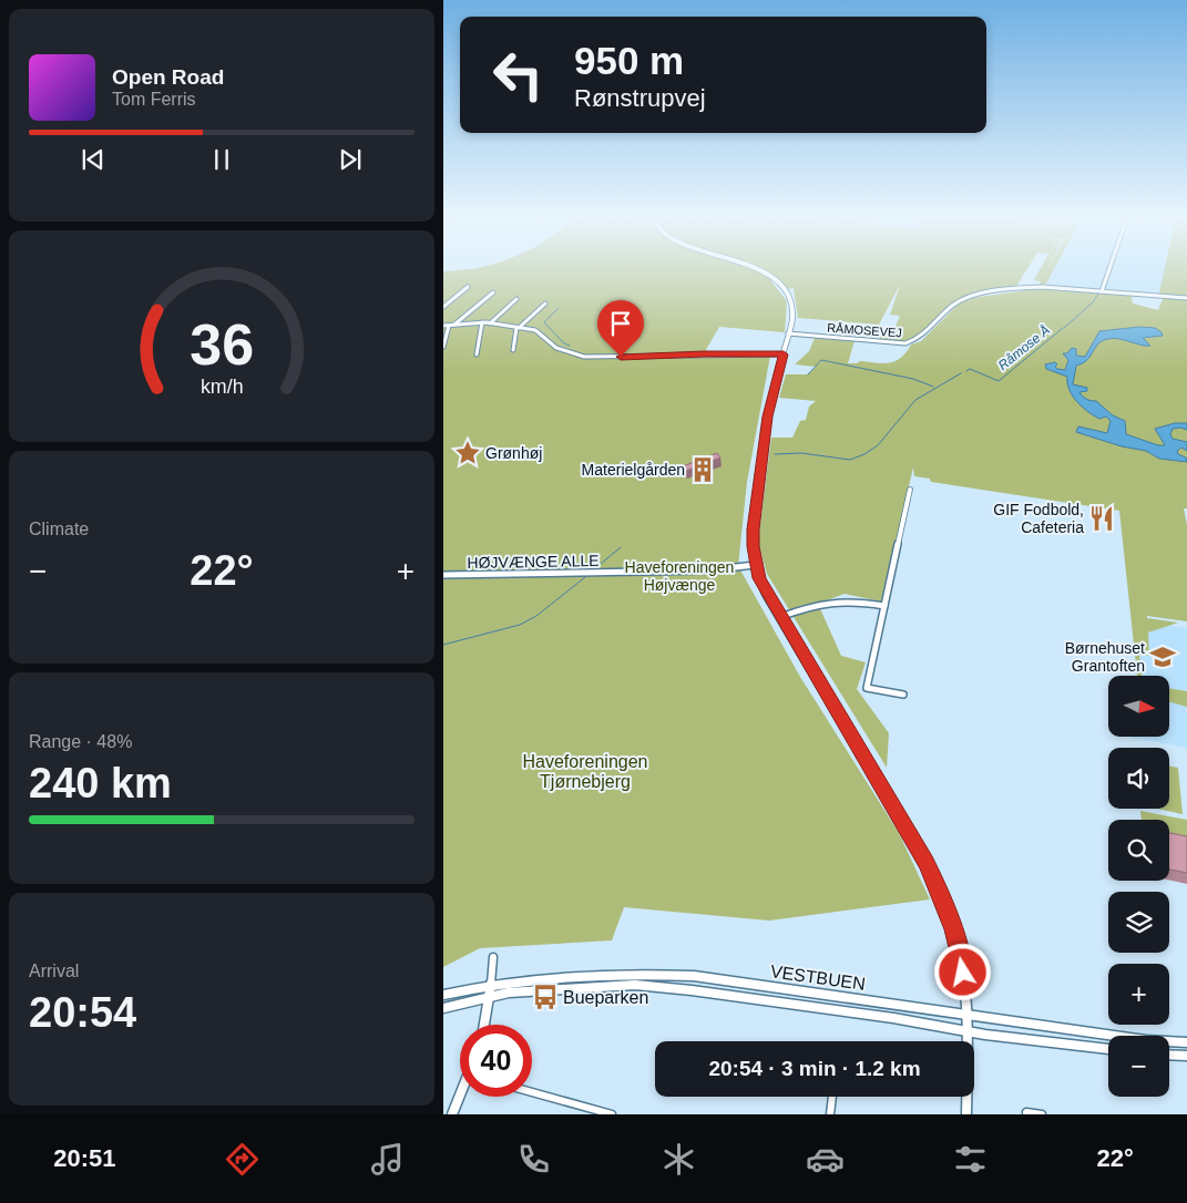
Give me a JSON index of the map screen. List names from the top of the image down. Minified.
{"streets":{"street":["RÅMOSEVEJ","HØJVÆNGE ALLE","VESTBUEN"]},"water":["Råmose Å"],"parks":["Haveforeningen Højvænge","Haveforeningen Tjørnebjerg"],"places":{"place":["Grønhøj"],"building":["Materielgården"],"restaurant":["GIF Fodbold, Cafeteria"],"school or university":["Børnehuset Grantoften"],"bus stop":["Bueparken"]},"north":"right","page":{"turn":["950 m","Rønstrupvej"],"song":["Open Road","Tom Ferris"],"tile":["Climate",["Range · 48%","240 km"],["Arrival","20:54"]],"heat":["−","22°","+"],"map_buttons":["+","−"],"limit":"40","trip":"20:54 · 3 min · 1.2 km","tabs":["20:51","22°"],"gauge":["36","km/h"]}}
